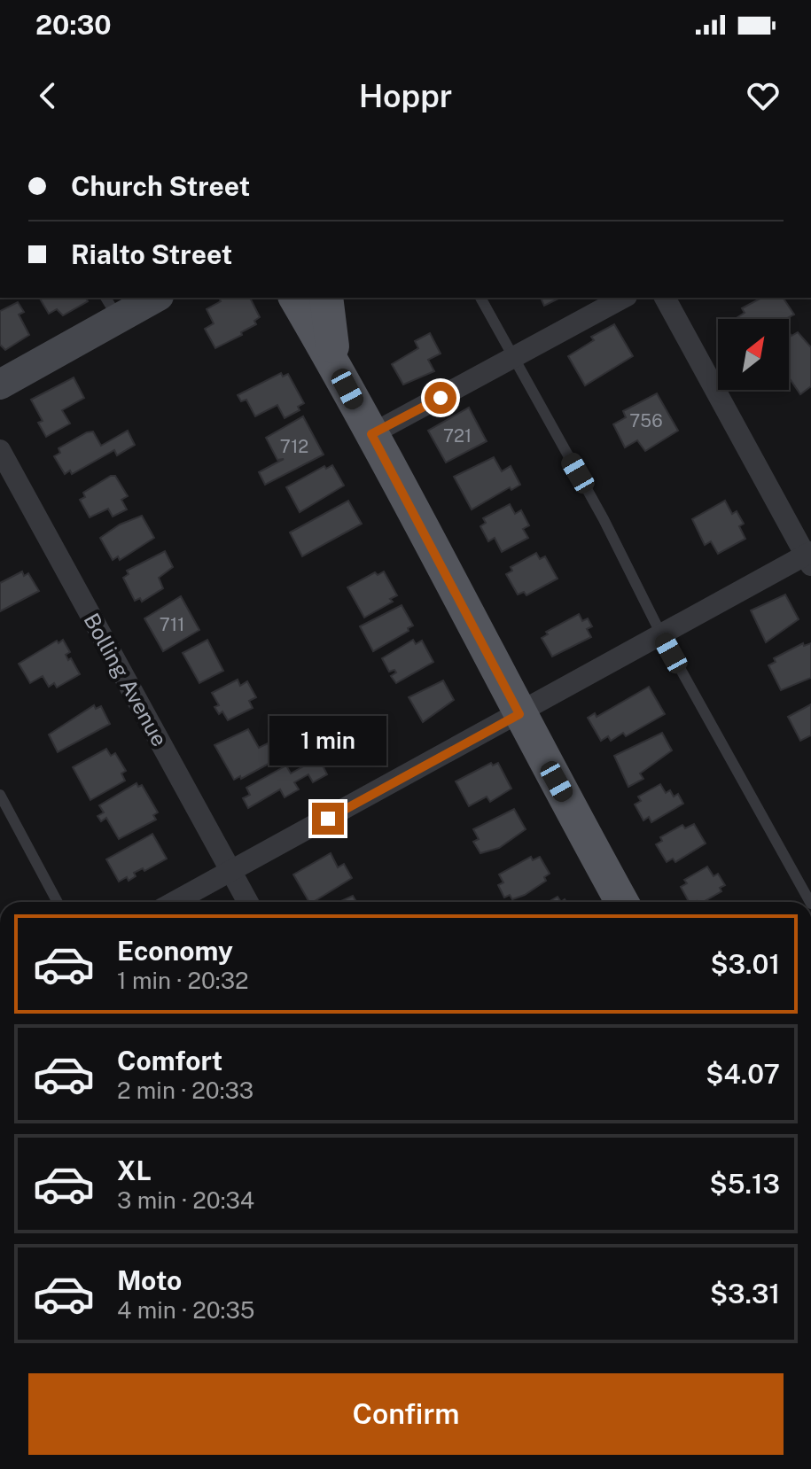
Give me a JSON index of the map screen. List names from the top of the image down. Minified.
{"streets":{"street":["Bolling Avenue"]},"house_numbers":["756","721","712","711"],"north":"top right","page":{"status":"20:30","header":"Hoppr","banner":["Church Street","Rialto Street"],"bubble":"1 min","list":[{"name":"Economy","note":"1 min · 20:32","value":"$3.01"},{"name":"Comfort","note":"2 min · 20:33","value":"$4.07"},{"name":"XL","note":"3 min · 20:34","value":"$5.13"},{"name":"Moto","note":"4 min · 20:35","value":"$3.31"}],"buttons":"Confirm"}}
